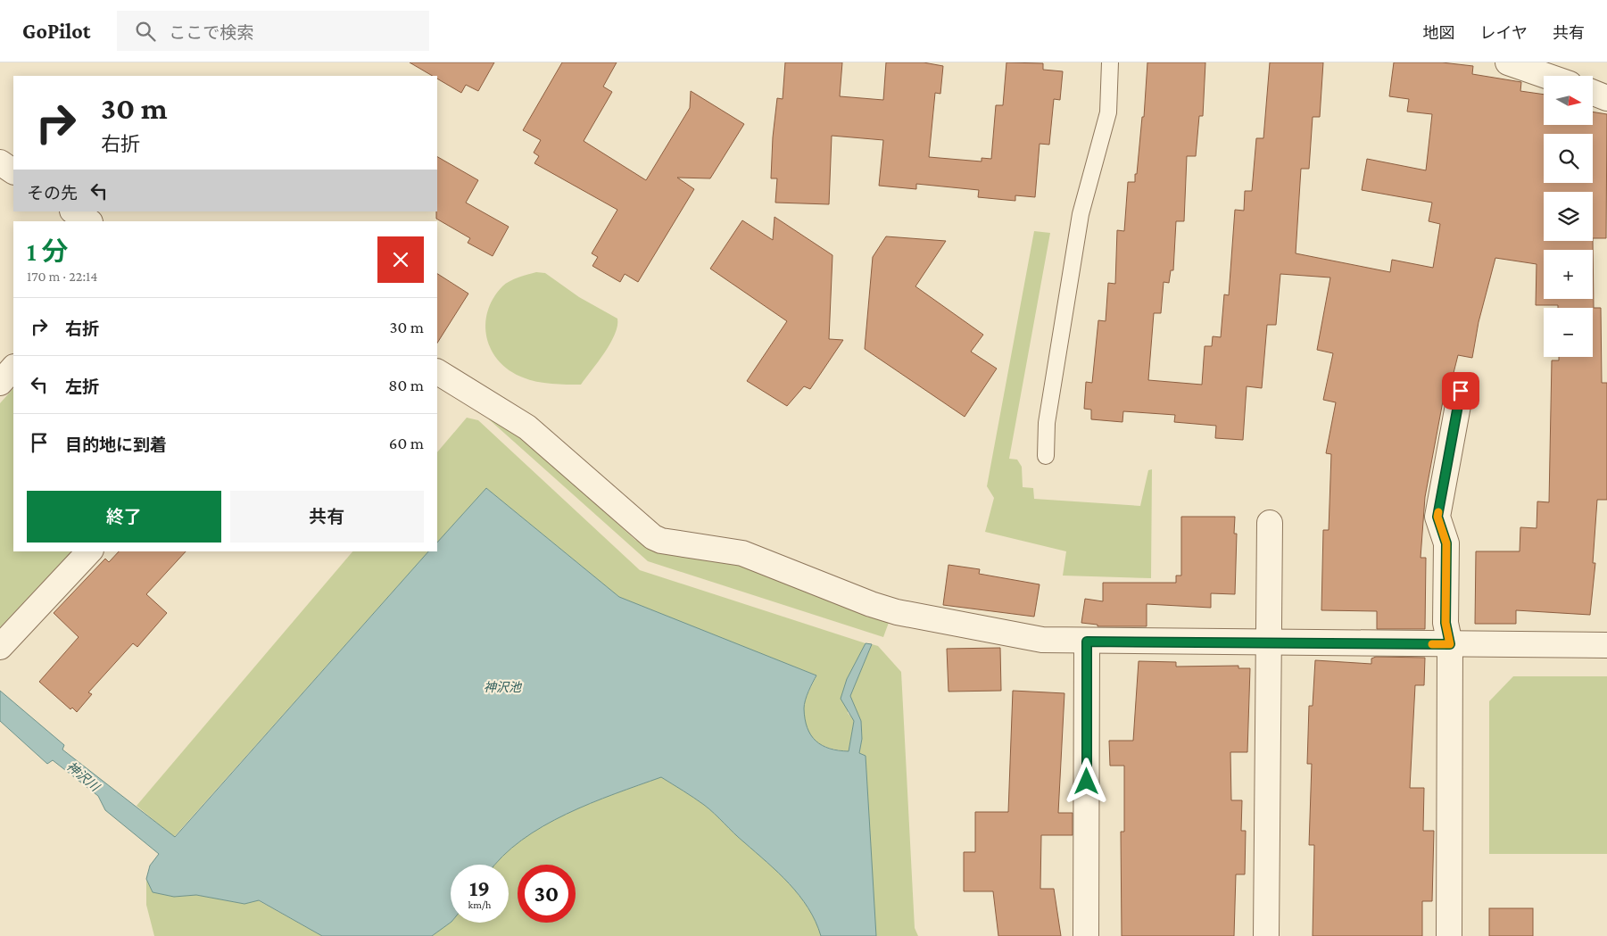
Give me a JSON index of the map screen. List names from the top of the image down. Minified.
{"water":["神沢池","神沢川"],"north":"right","page":{"header":"GoPilot","search":"ここで検索","nav":["地図","レイヤ","共有"],"map_buttons":["+","−"],"turn":["30 m","右折"],"then":"その先","heading":["1 分","170 m · 22:14"],"list":[{"name":"右折","value":"30 m"},{"name":"左折","value":"80 m"},{"name":"目的地に到着","value":"60 m"}],"buttons":["終了","共有"],"speed":"19 km/h","limit":"30"}}
